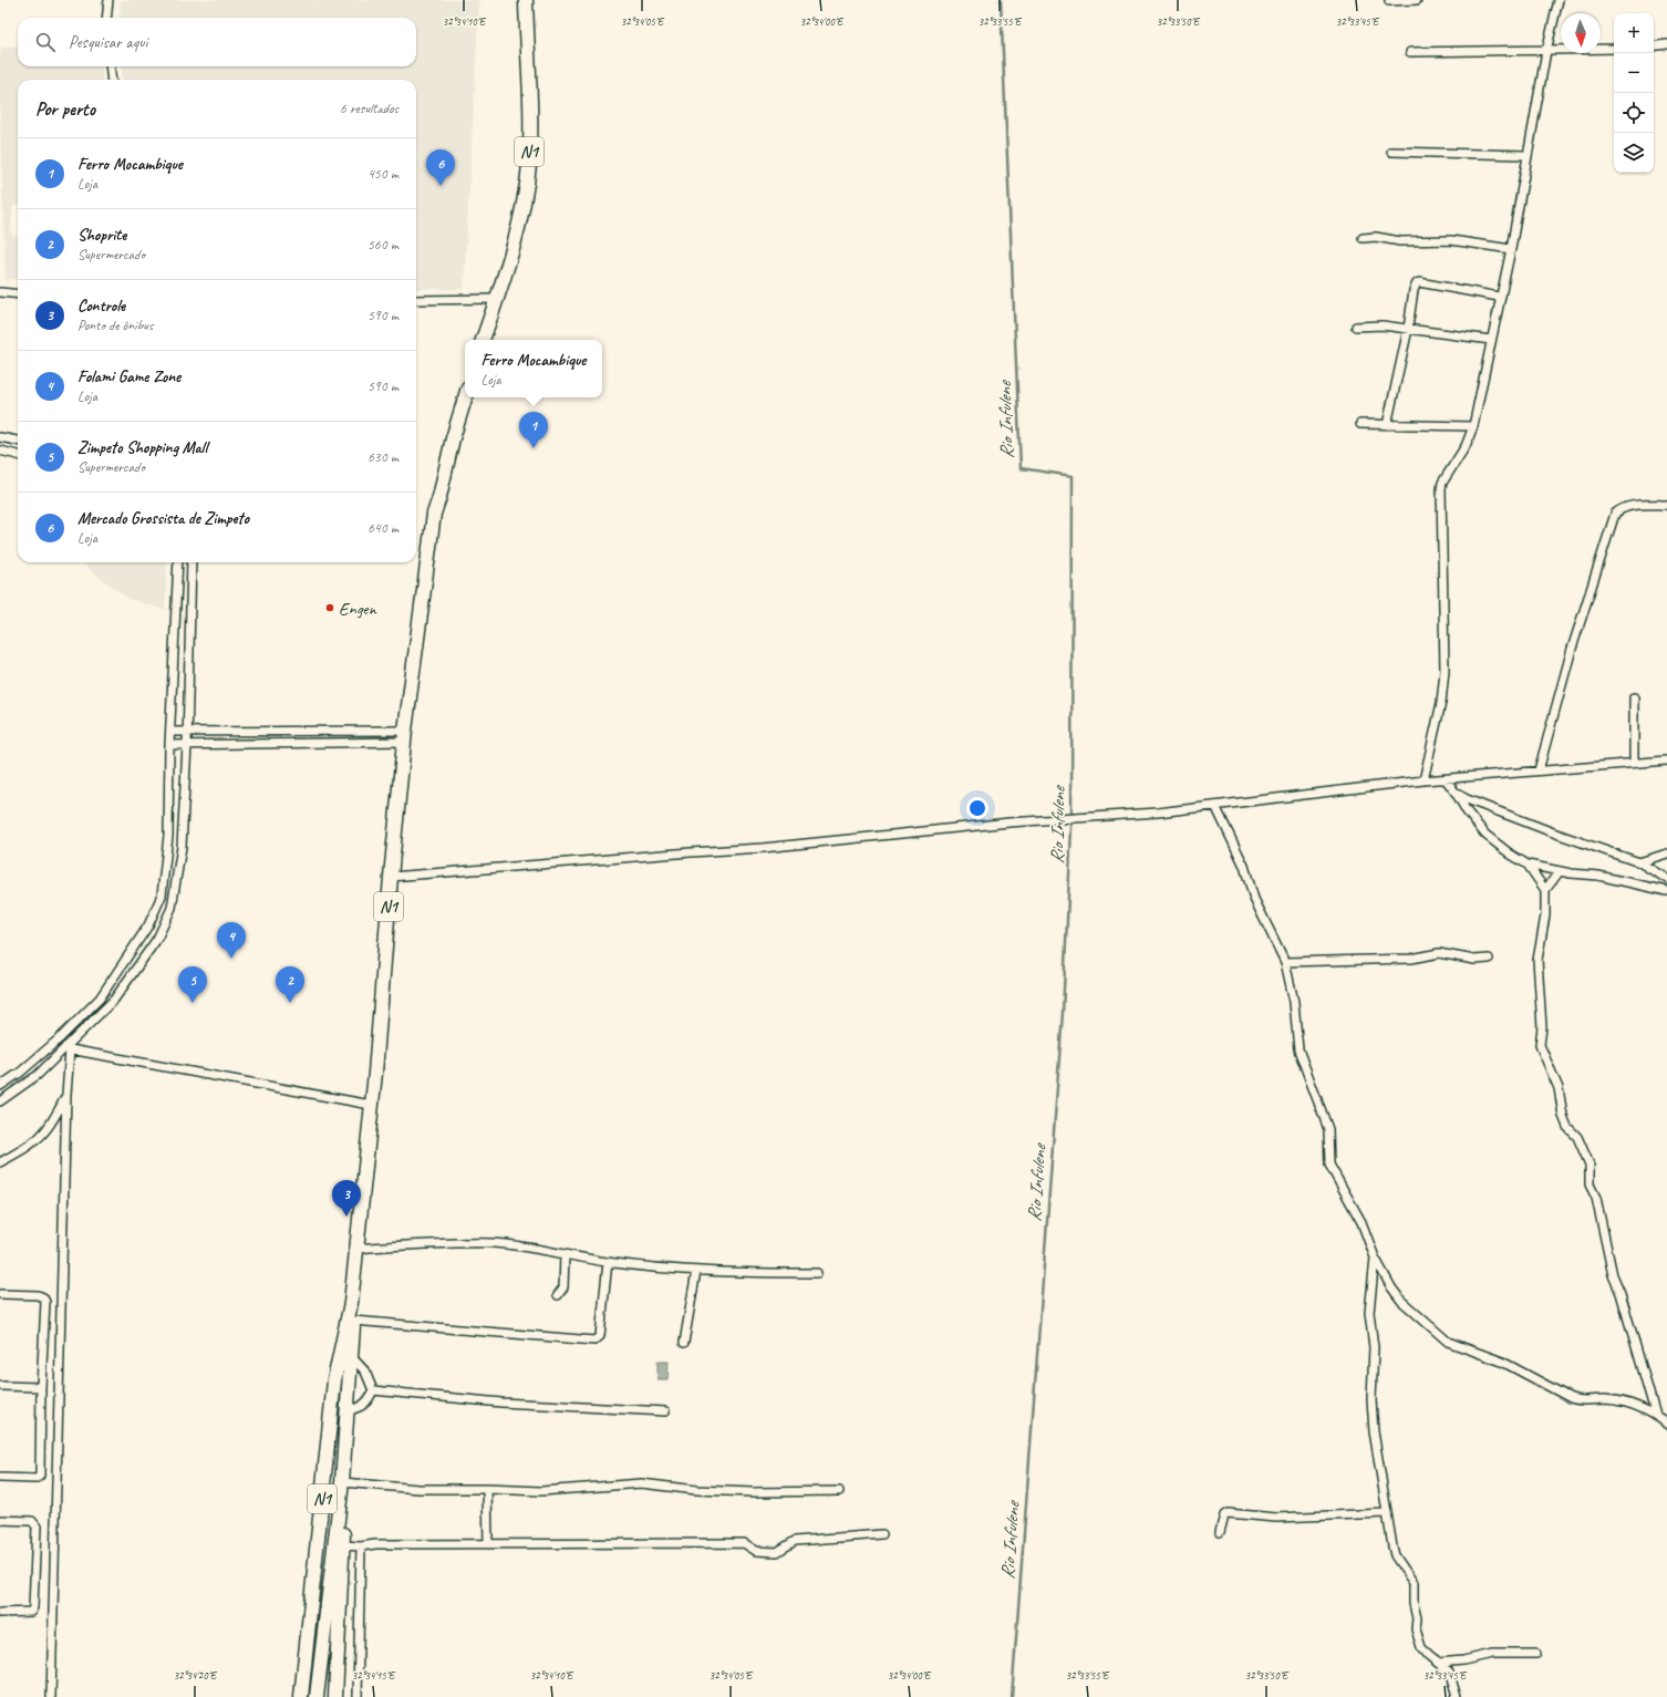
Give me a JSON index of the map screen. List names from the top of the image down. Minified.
{"streets":{"highway":["N1"]},"water":["Rio Infulene"],"places":["Engen"],"north":"bottom","page":{"map_buttons":["+","−"],"search":"Pesquisar aqui","heading":["Por perto","6 resultados"],"list":[{"mark":"1","name":"Ferro Mocambique","note":"Loja","value":"450 m"},{"mark":"2","name":"Shoprite","note":"Supermercado","value":"560 m"},{"mark":"3","name":"Controle","note":"Ponto de ônibus","value":"590 m"},{"mark":"4","name":"Folami Game Zone","note":"Loja","value":"590 m"},{"mark":"5","name":"Zimpeto Shopping Mall","note":"Supermercado","value":"630 m"},{"mark":"6","name":"Mercado Grossista de Zimpeto","note":"Loja","value":"640 m"}],"pins":["6","1","4","2","5","3"],"popup":["Ferro Mocambique","Loja"]},"coordinates":["32°34'10\"E","32°34'05\"E","32°34'00\"E","32°33'55\"E","32°33'50\"E","32°33'45\"E","32°34'20\"E","32°34'15\"E"]}
